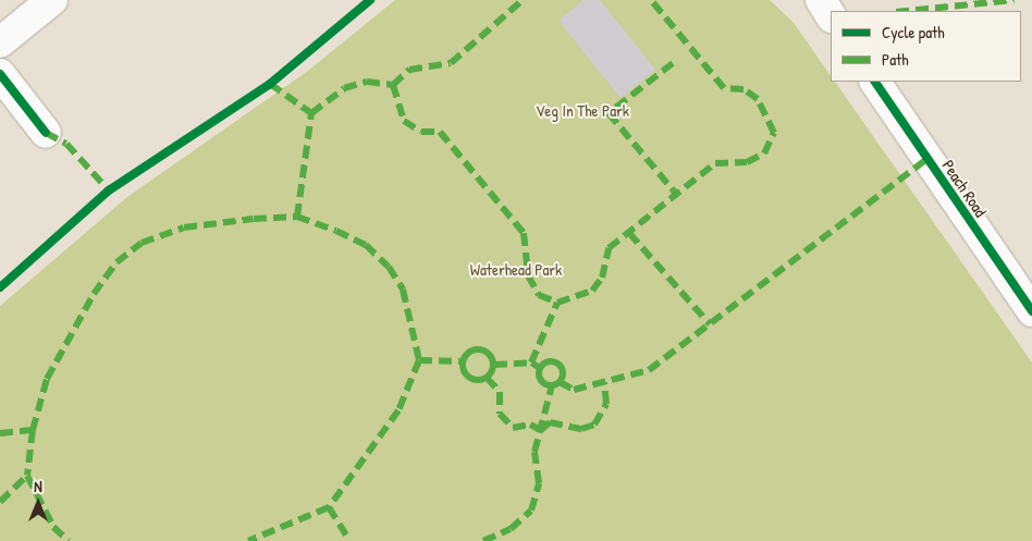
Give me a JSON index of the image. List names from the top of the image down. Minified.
{"streets":{"street":["Peach Road"]},"parks":["Veg In The Park","Waterhead Park"],"legend":["Cycle path","Path"],"north":"top"}
